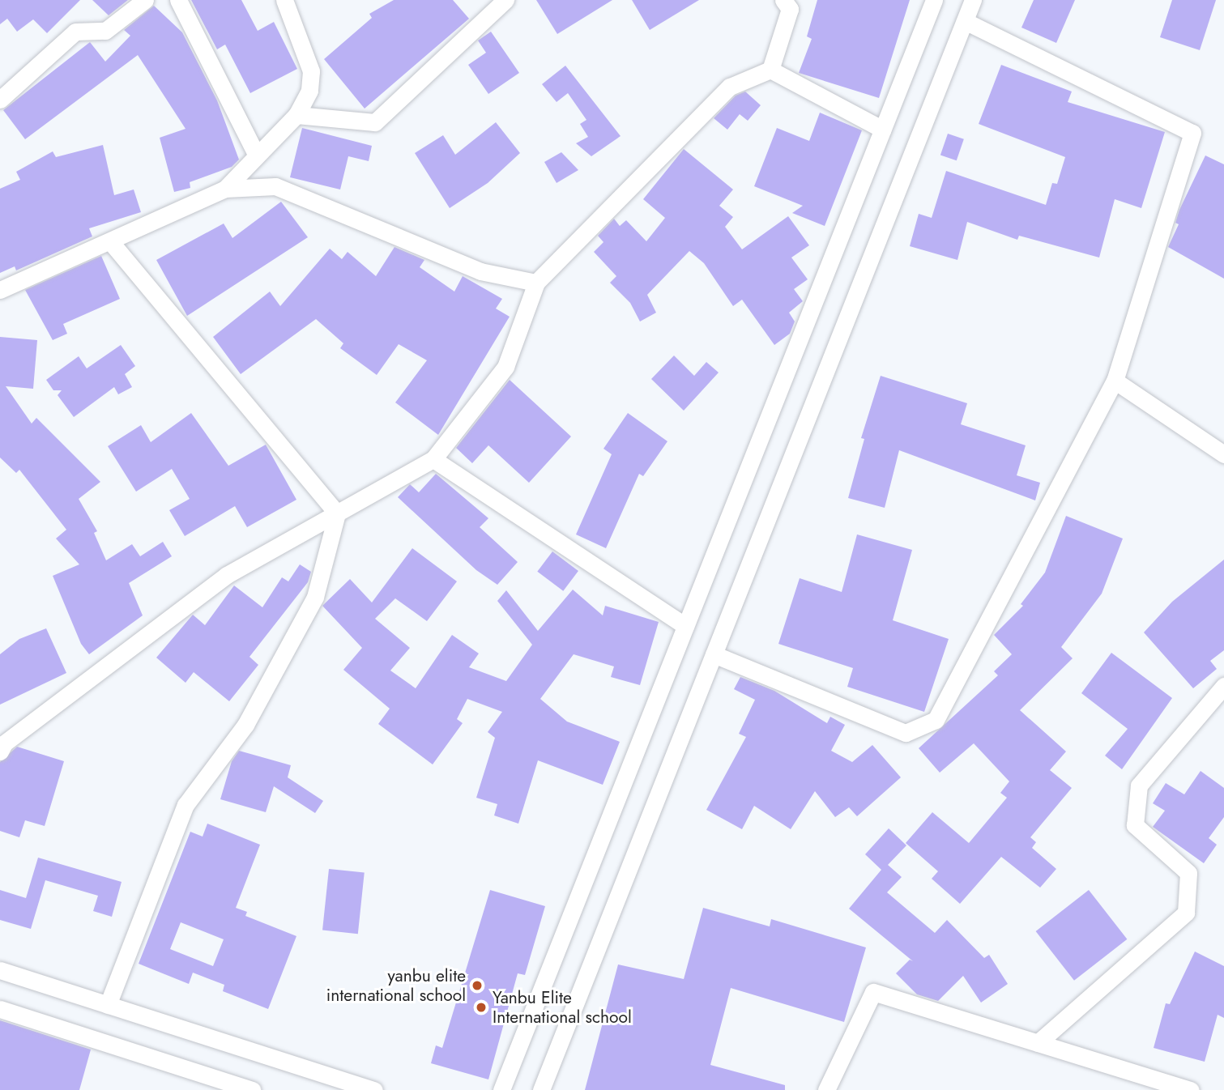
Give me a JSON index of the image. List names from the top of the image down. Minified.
{"places":["yanbu elite international school","Yanbu Elite International school"]}
